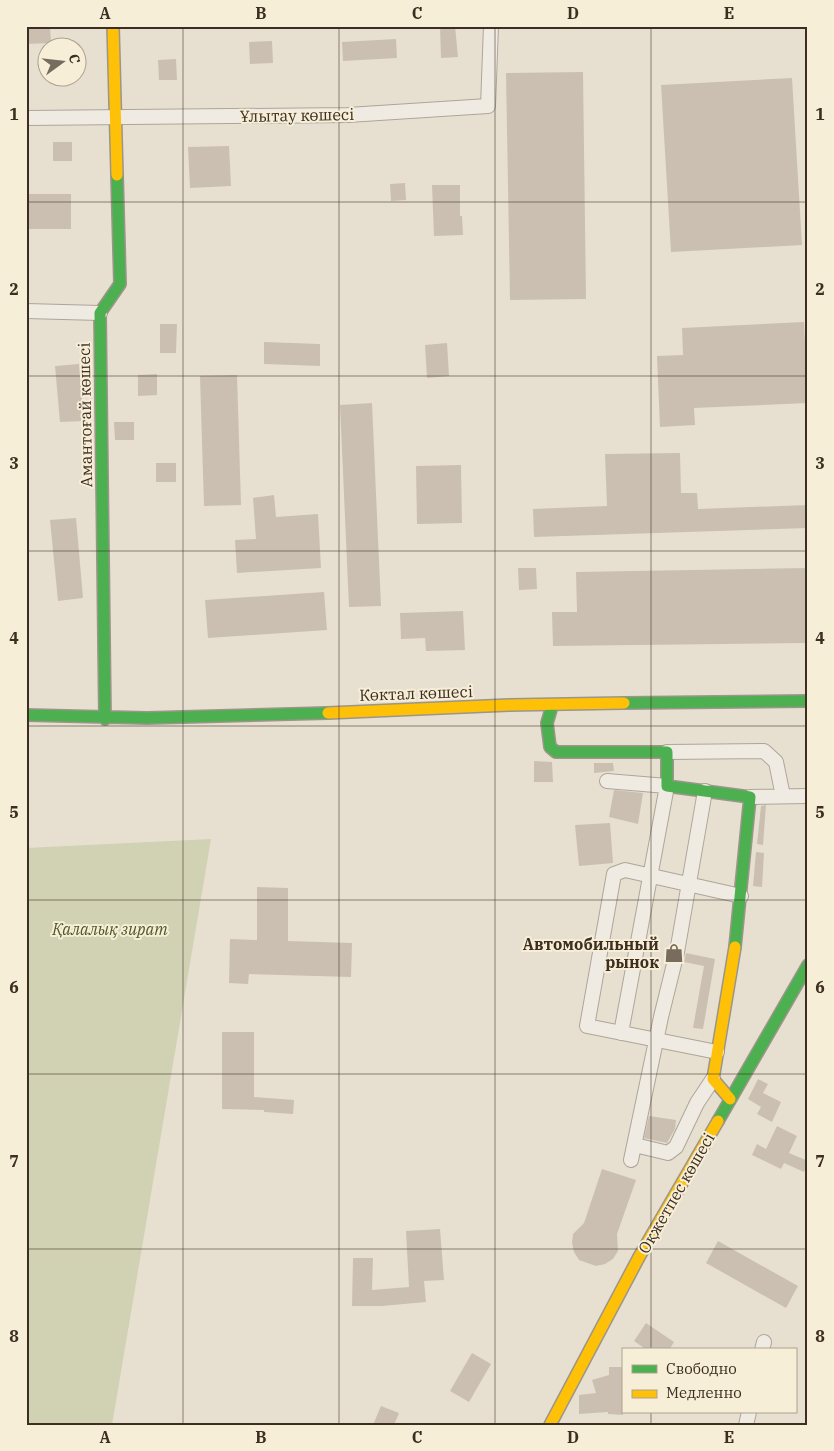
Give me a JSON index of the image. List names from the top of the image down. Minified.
{"streets":{"street":["Ұлытау көшесі","Амантоғай көшесі","Көктал көшесі","Оқжетпес көшесі"]},"crossings":[["Амантоғай көшесі","Көктал көшесі"]],"parks":["Қалалық зират"],"places":{"shop":["Автомобильный рынок"]},"legend":["Свободно","Медленно"],"north":"right","grid":{"columns":["A","B","C","D","E"],"rows":["1","2","3","4","5","6","7","8"]}}
